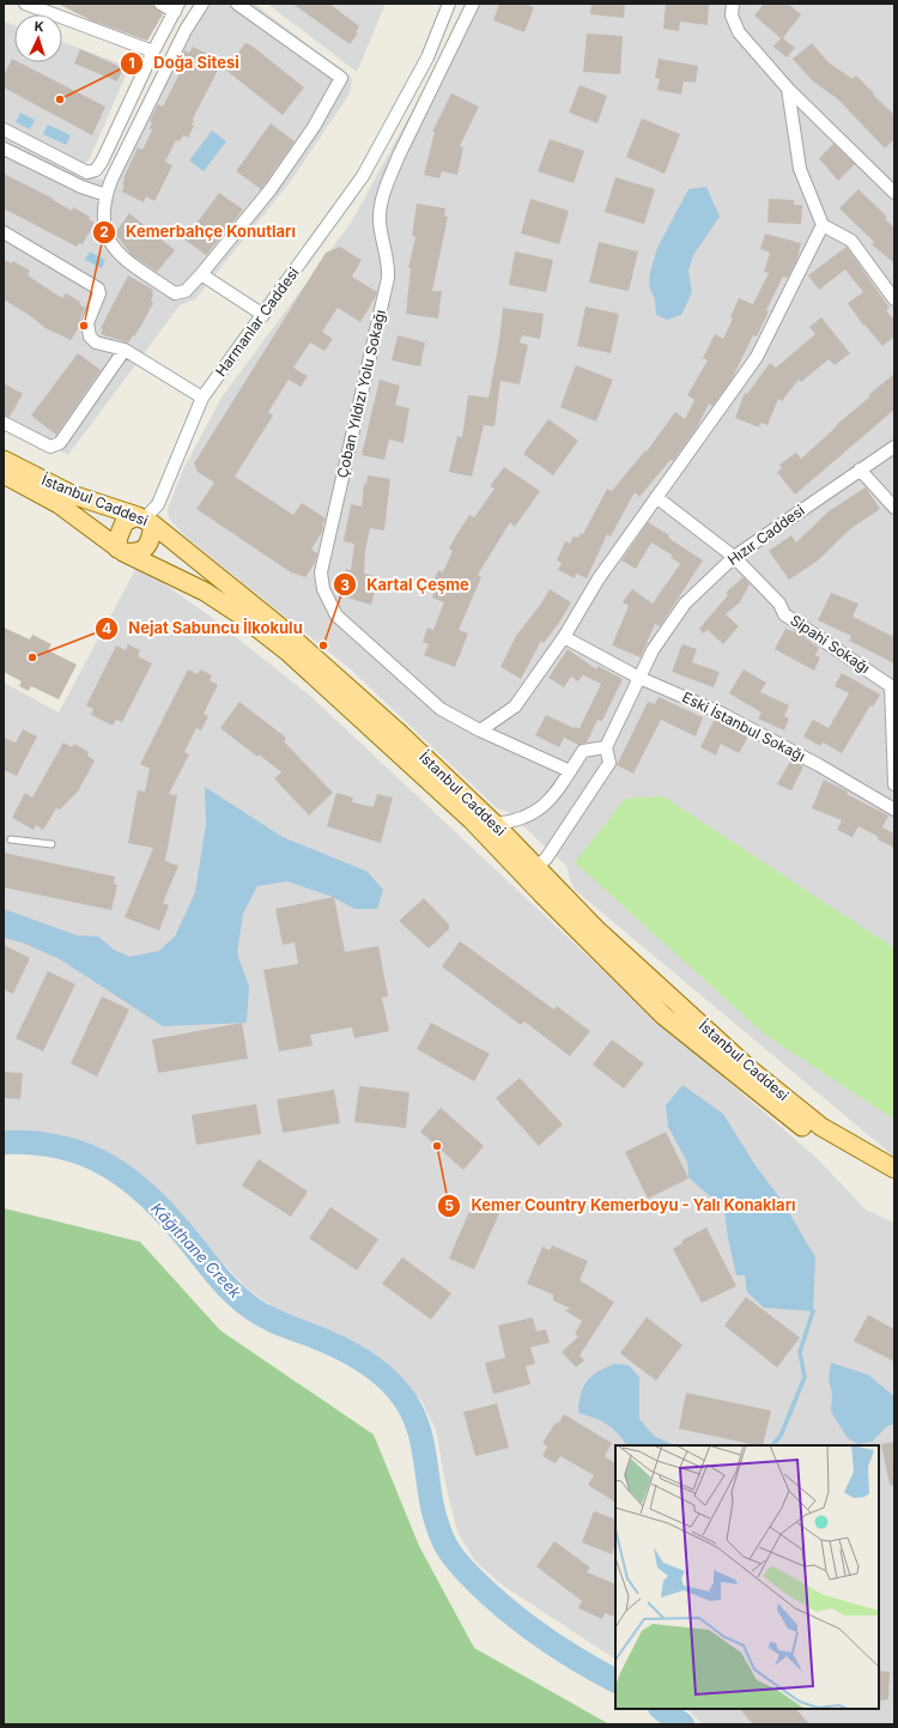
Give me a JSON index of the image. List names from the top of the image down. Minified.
{"streets":{"main road":["İstanbul Caddesi"],"street":["Harmanlar Caddesi","Çoban Yıldızı Yolu Sokağı","Hızır Caddesi","Sipahi Sokağı","Eski İstanbul Sokağı"]},"crossings":[["Harmanlar Caddesi","İstanbul Caddesi"],["İstanbul Caddesi","Hızır Caddesi"],["Hızır Caddesi","Sipahi Sokağı"],["Hızır Caddesi","Eski İstanbul Sokağı"]],"water":["Kâğıthane Creek"],"places":["Doğa Sitesi","Kemerbahçe Konutları","Kartal Çeşme","Nejat Sabuncu İlkokulu","Kemer Country Kemerboyu - Yalı Konakları"],"north":"top"}
